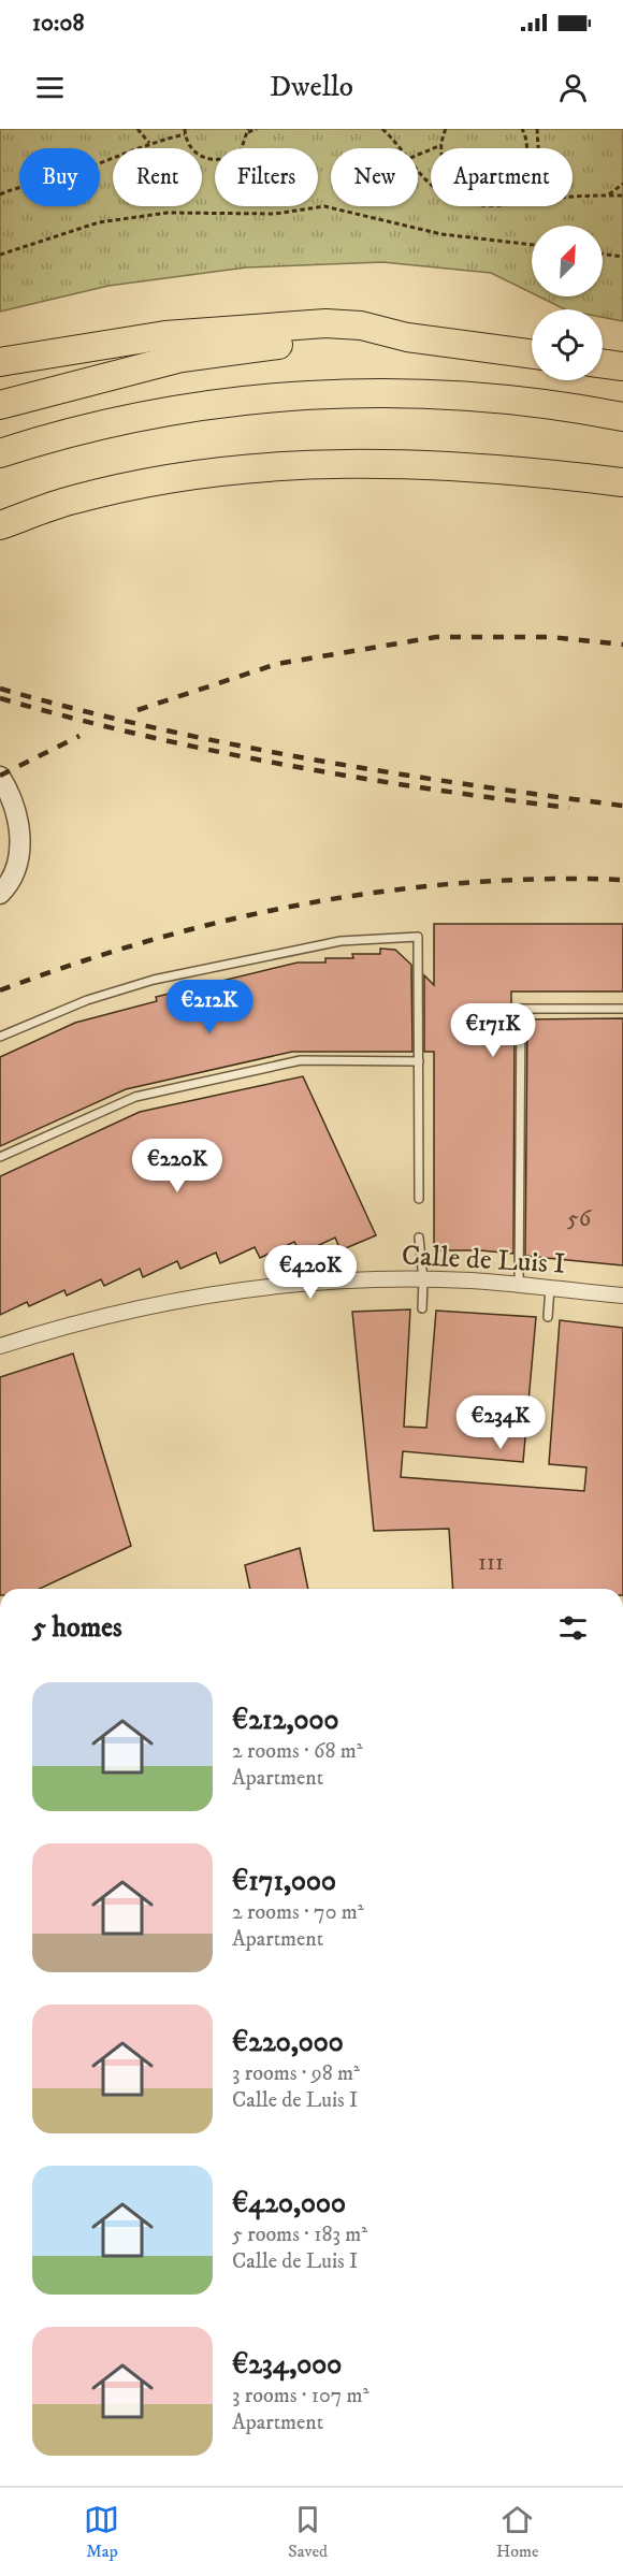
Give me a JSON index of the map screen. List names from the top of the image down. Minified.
{"streets":{"street":["Calle de Luis I"]},"house_numbers":["56","111"],"north":"top right","page":{"status":"10:08","header":"Dwello","chip":["Buy","Rent","Filters","New","Apartment"],"price":["€212K","€171K","€220K","€420K","€234K"],"heading":"5 homes","list":[{"name":"€212,000","note":"2 rooms · 68 m² · Apartment"},{"name":"€171,000","note":"2 rooms · 70 m² · Apartment"},{"name":"€220,000","note":"3 rooms · 98 m² · Calle de Luis I"},{"name":"€420,000","note":"5 rooms · 183 m² · Calle de Luis I"},{"name":"€234,000","note":"3 rooms · 107 m² · Apartment"}],"tabs":["Map","Saved","Home"]}}
